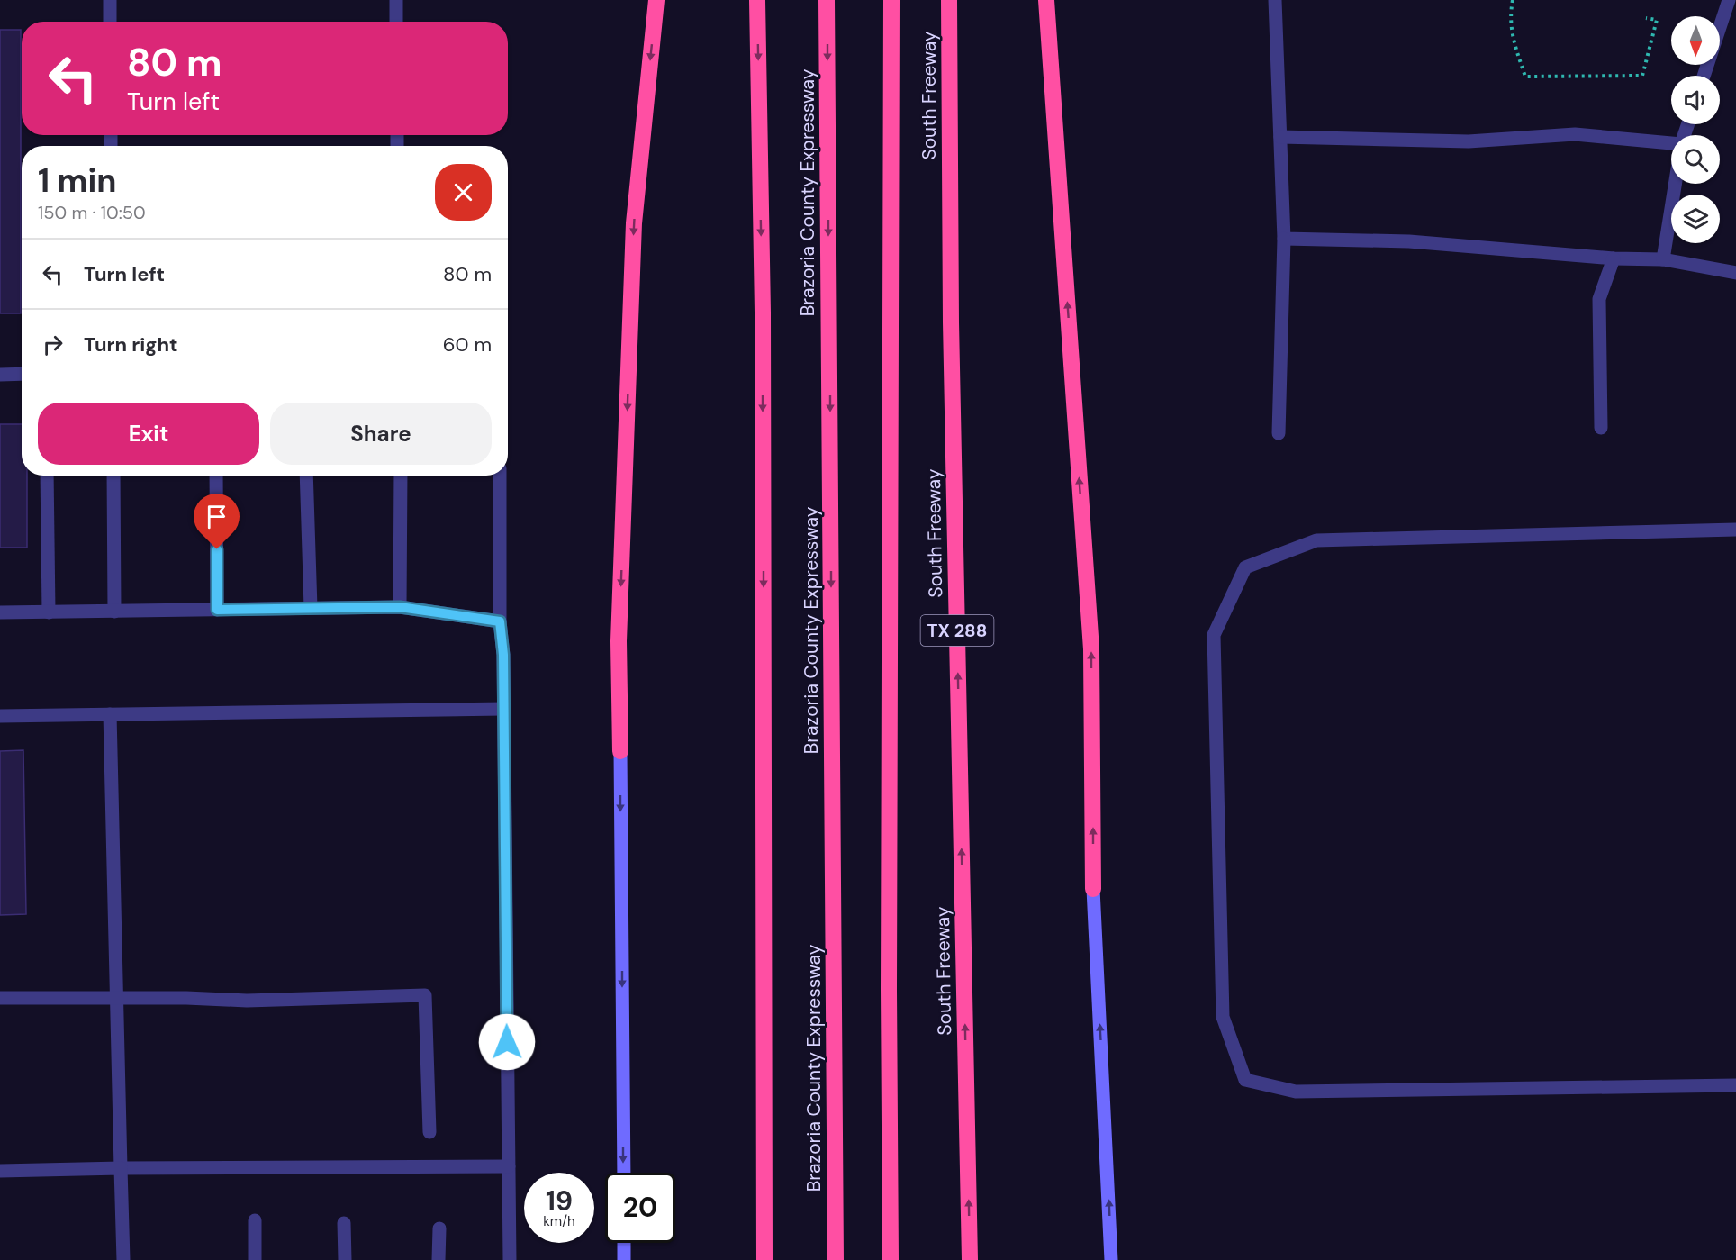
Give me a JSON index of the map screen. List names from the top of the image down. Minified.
{"streets":{"highway":["South Freeway","Brazoria County Expressway","TX 288"]},"north":"bottom","page":{"turn":["80 m","Turn left"],"heading":["1 min","150 m · 10:50"],"list":[{"name":"Turn left","value":"80 m"},{"name":"Turn right","value":"60 m"}],"buttons":["Exit","Share"],"speed":"19 km/h","limit":"20"}}
